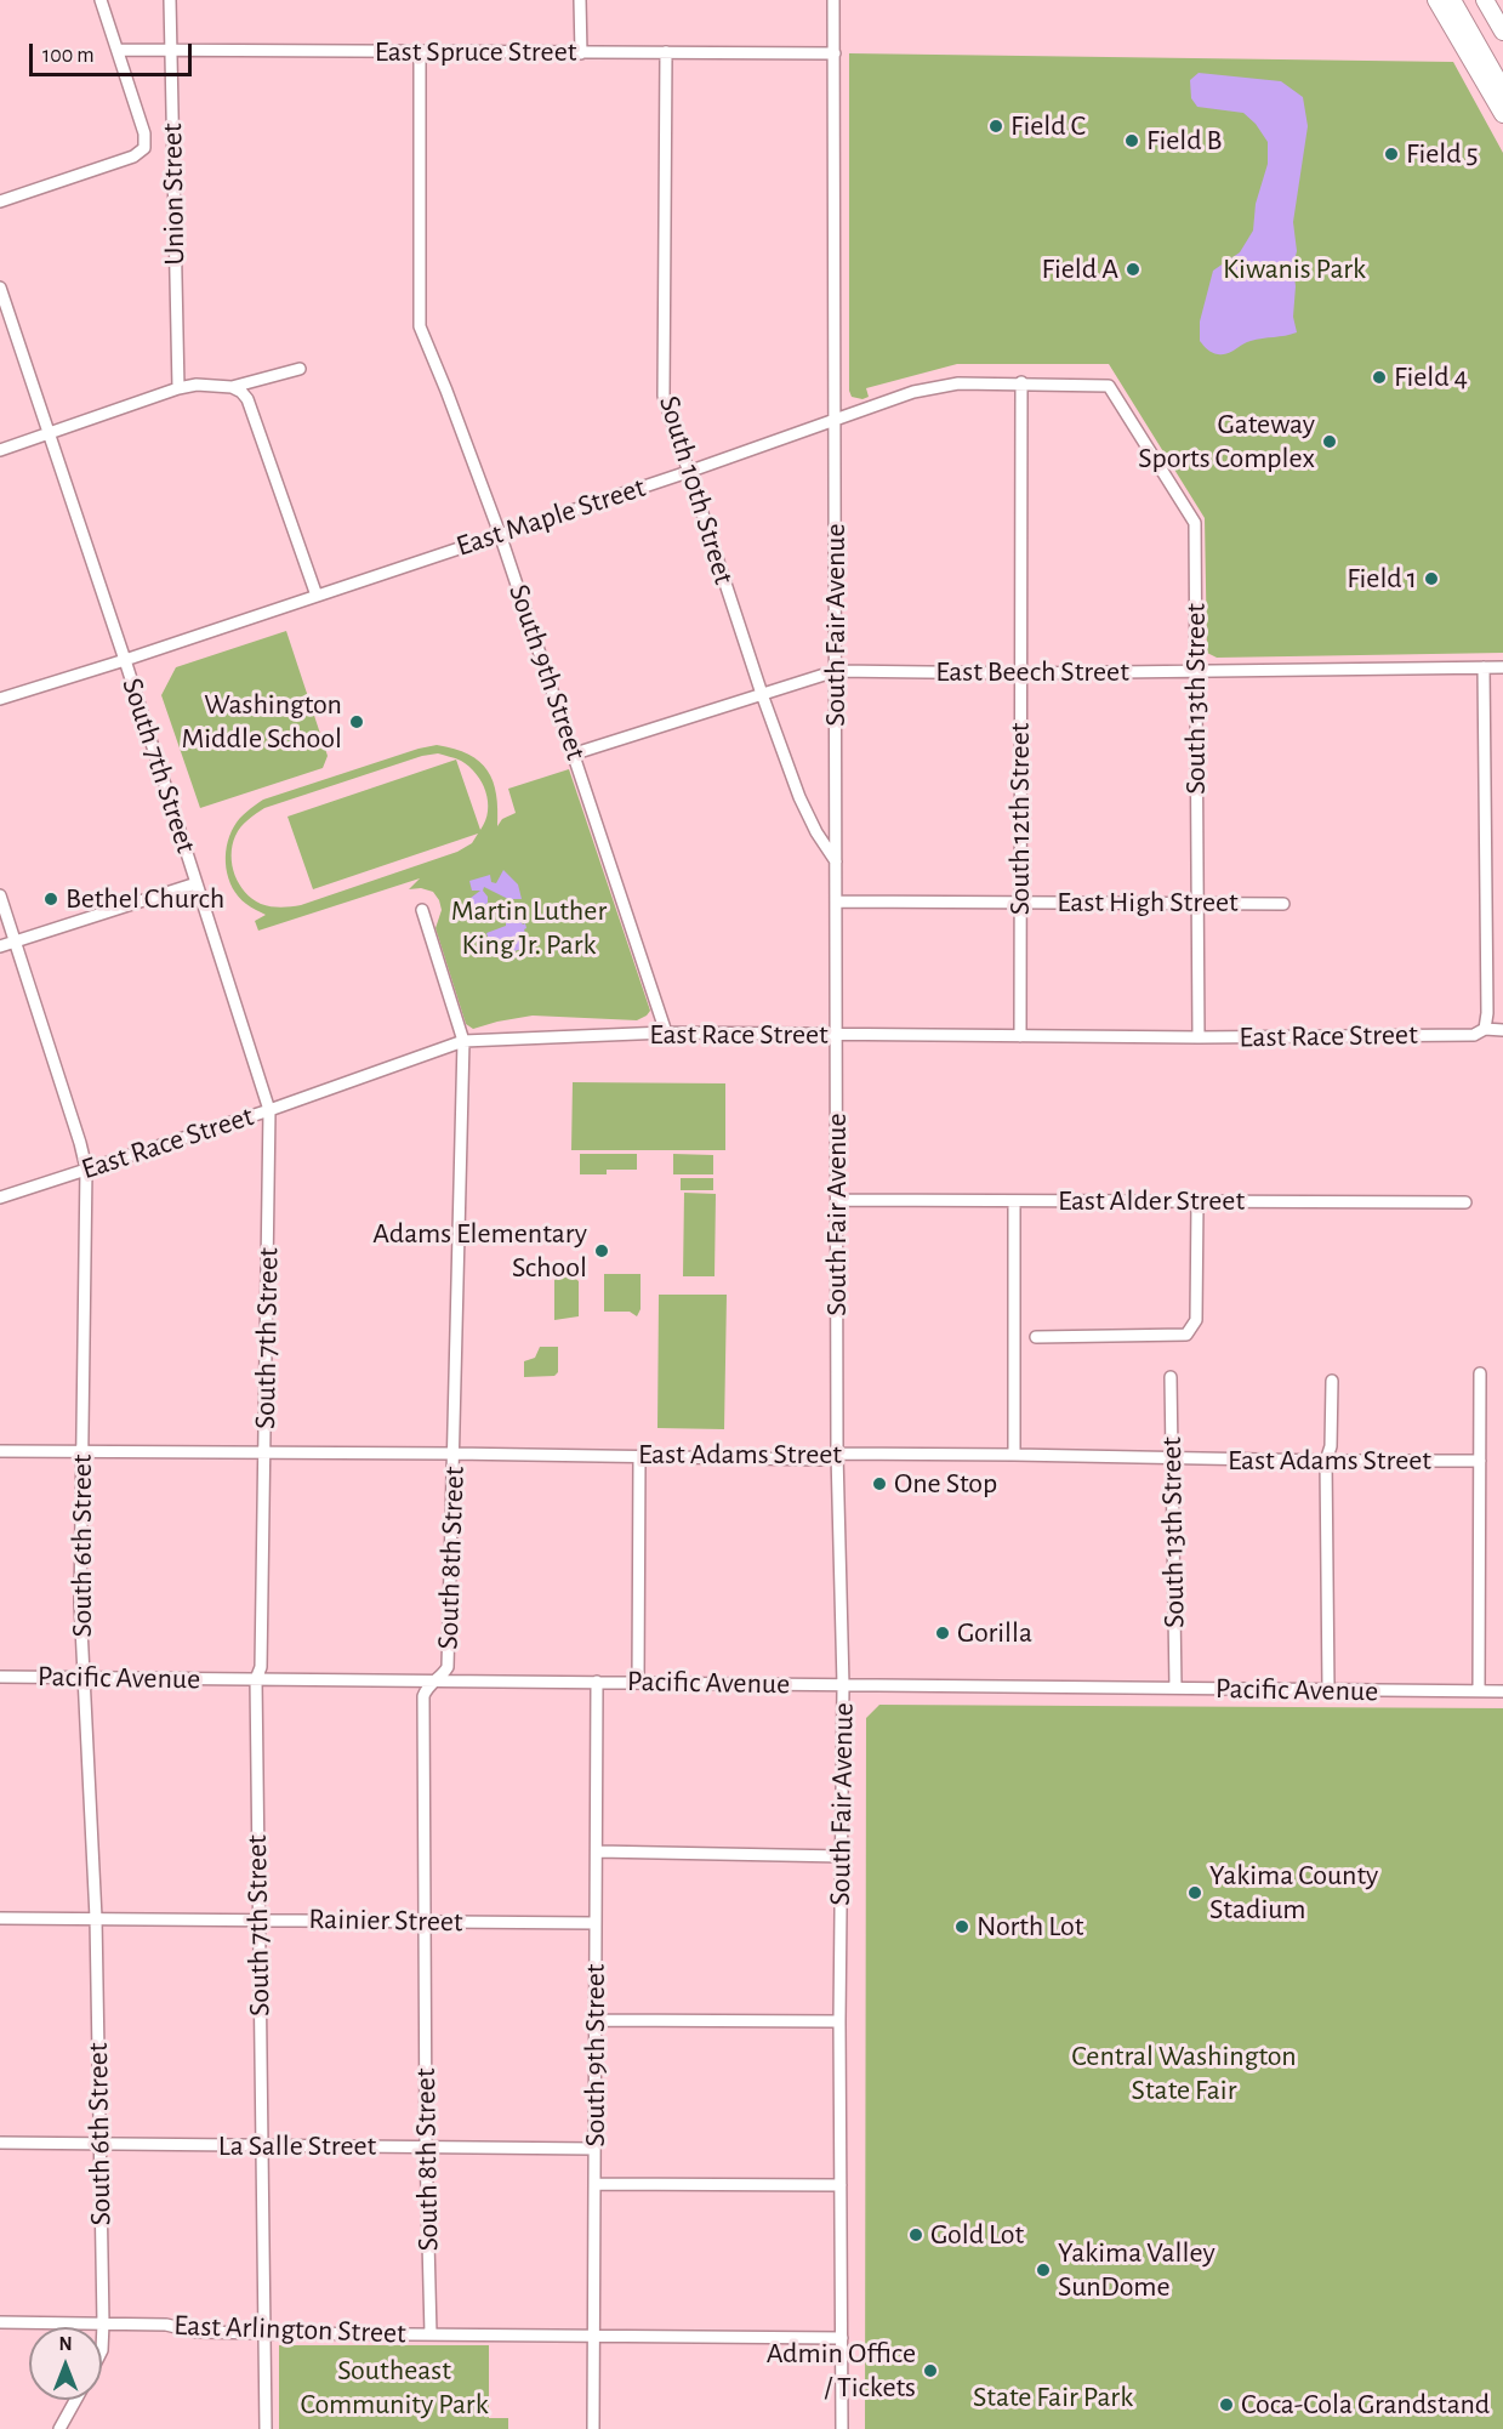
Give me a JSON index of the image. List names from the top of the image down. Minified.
{"streets":{"street":["East Spruce Street","Union Street","South 10th Street","East Maple Street","South Fair Avenue","South 9th Street","East Beech Street","South 13th Street","South 7th Street","South 12th Street","East High Street","East Race Street","East Alder Street","East Adams Street","South 6th Street","South 8th Street","Pacific Avenue","Rainier Street","La Salle Street","East Arlington Street"]},"crossings":[["East Spruce Street","Union Street"],["East Spruce Street","South 10th Street"],["East Spruce Street","South Fair Avenue"],["East Spruce Street","South 9th Street"],["South 10th Street","East Maple Street"],["South 10th Street","South Fair Avenue"],["South 10th Street","East Beech Street"],["East Maple Street","South Fair Avenue"],["East Maple Street","South 9th Street"],["East Maple Street","South 13th Street"],["East Maple Street","South 7th Street"],["East Maple Street","South 12th Street"],["South Fair Avenue","East Beech Street"],["South Fair Avenue","East High Street"],["South Fair Avenue","East Race Street"],["South Fair Avenue","East Alder Street"],["South Fair Avenue","East Adams Street"],["South Fair Avenue","Pacific Avenue"],["South Fair Avenue","East Arlington Street"],["South 9th Street","East Beech Street"],["South 9th Street","East Race Street"],["South 9th Street","Pacific Avenue"],["South 9th Street","Rainier Street"],["South 9th Street","La Salle Street"],["South 9th Street","East Arlington Street"],["East Beech Street","South 13th Street"],["East Beech Street","South 12th Street"],["South 13th Street","East High Street"],["South 13th Street","East Race Street"],["South 13th Street","East Adams Street"],["South 13th Street","Pacific Avenue"],["South 7th Street","East Race Street"],["South 7th Street","East Adams Street"],["South 7th Street","Pacific Avenue"],["South 7th Street","Rainier Street"],["South 7th Street","La Salle Street"],["South 7th Street","East Arlington Street"],["South 12th Street","East High Street"],["South 12th Street","East Race Street"],["East Race Street","South 6th Street"],["East Race Street","South 8th Street"],["East Adams Street","South 6th Street"],["East Adams Street","South 8th Street"],["South 6th Street","Pacific Avenue"],["South 6th Street","Rainier Street"],["South 6th Street","La Salle Street"],["South 6th Street","East Arlington Street"],["South 8th Street","Pacific Avenue"],["South 8th Street","Rainier Street"],["South 8th Street","La Salle Street"],["South 8th Street","East Arlington Street"]],"parks":["Kiwanis Park","Martin Luther King Jr. Park","Central Washington State Fair","Southeast Community Park","State Fair Park"],"places":["Field C","Field B","Field 5","Field A","Field 4","Gateway Sports Complex","Field 1","Washington Middle School","Bethel Church","Adams Elementary School","One Stop","Gorilla","Yakima County Stadium","North Lot","Gold Lot","Yakima Valley SunDome","Admin Office / Tickets","Coca-Cola Grandstand"],"scale_bar":"100 m","north":"top"}
